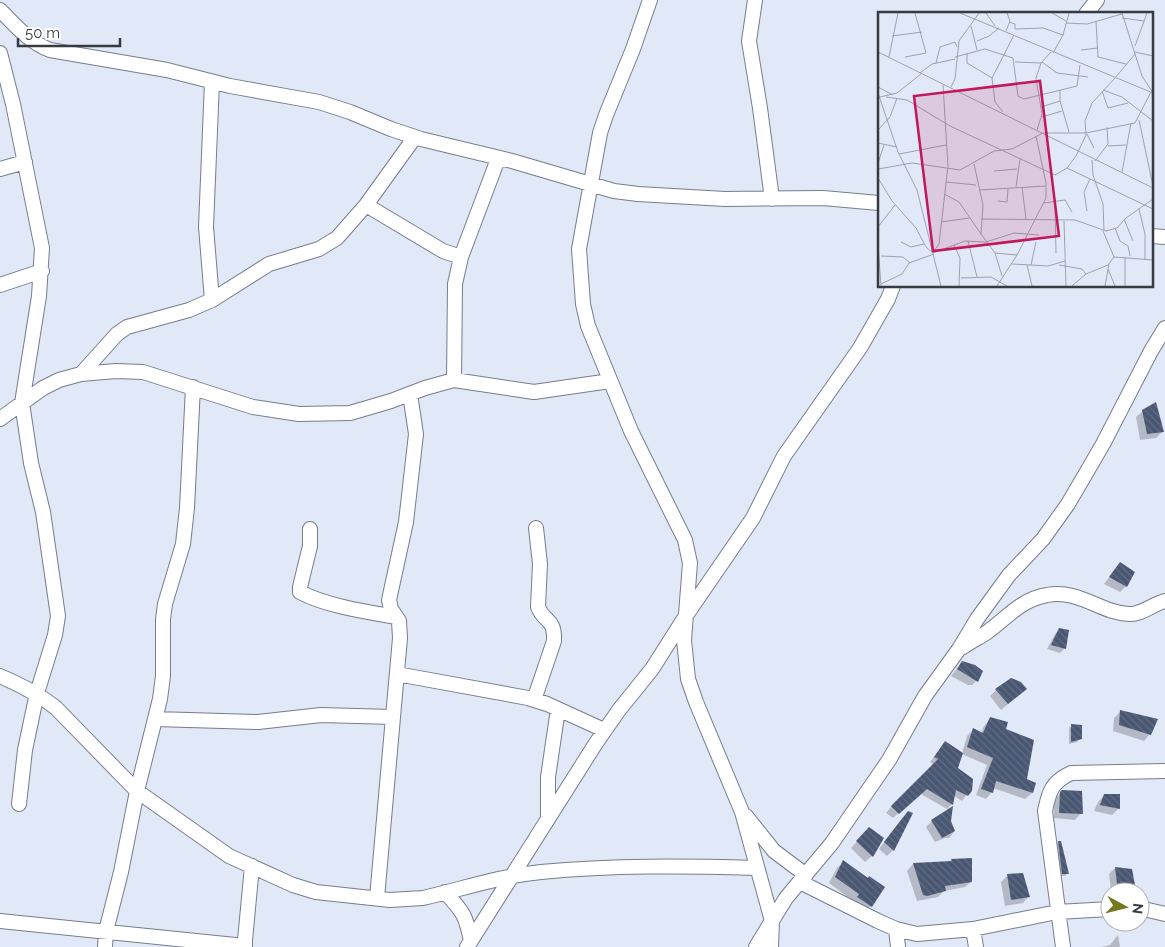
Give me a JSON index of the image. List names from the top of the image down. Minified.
{"scale_bar":"50 m","north":"right"}
